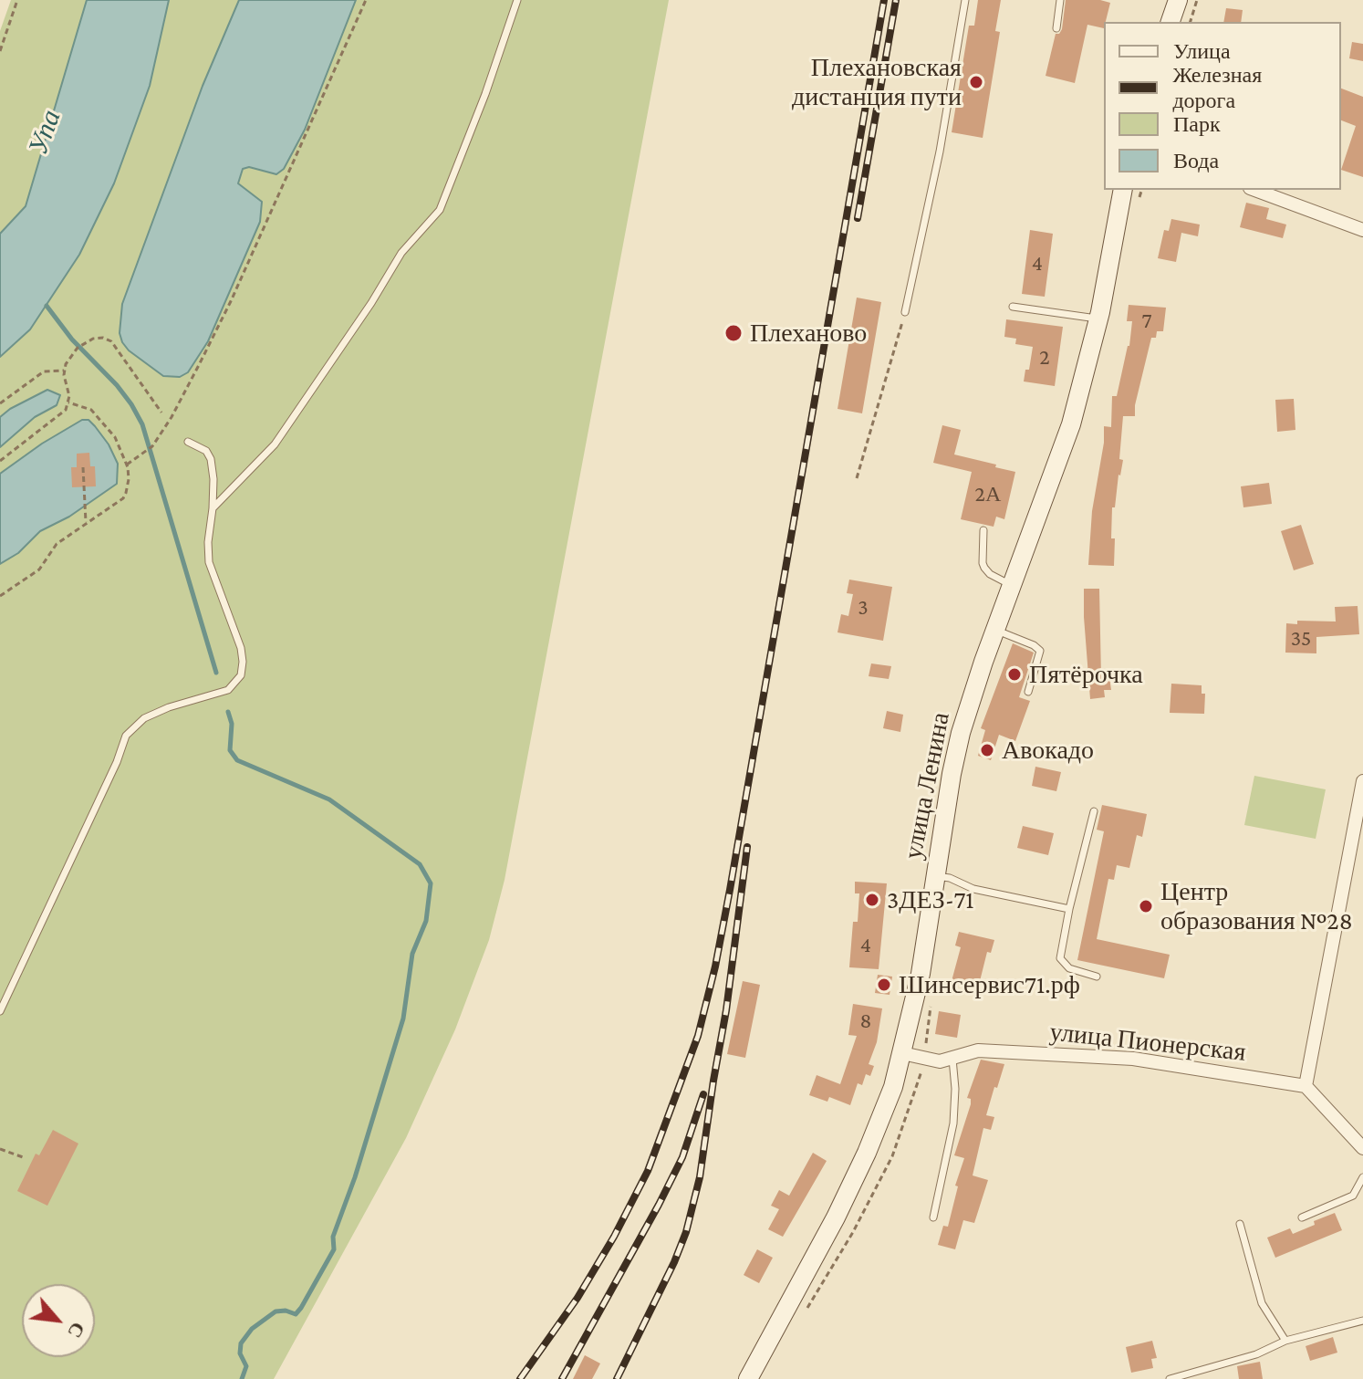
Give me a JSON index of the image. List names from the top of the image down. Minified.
{"streets":{"main road":["улица Ленина"],"street":["улица Пионерская"]},"crossings":[["улица Ленина","улица Пионерская"]],"water":["Упа"],"places":["Плехановская дистанция пути","Плеханово","Пятёрочка","Авокадо","3ДЕЗ-71","Центр образования №28","Шинсервис71.рф"],"house_numbers":["4","7","2","2А","3","35","4","8"],"legend":["Улица","Железная дорога","Парк","Вода"],"north":"bottom right"}
